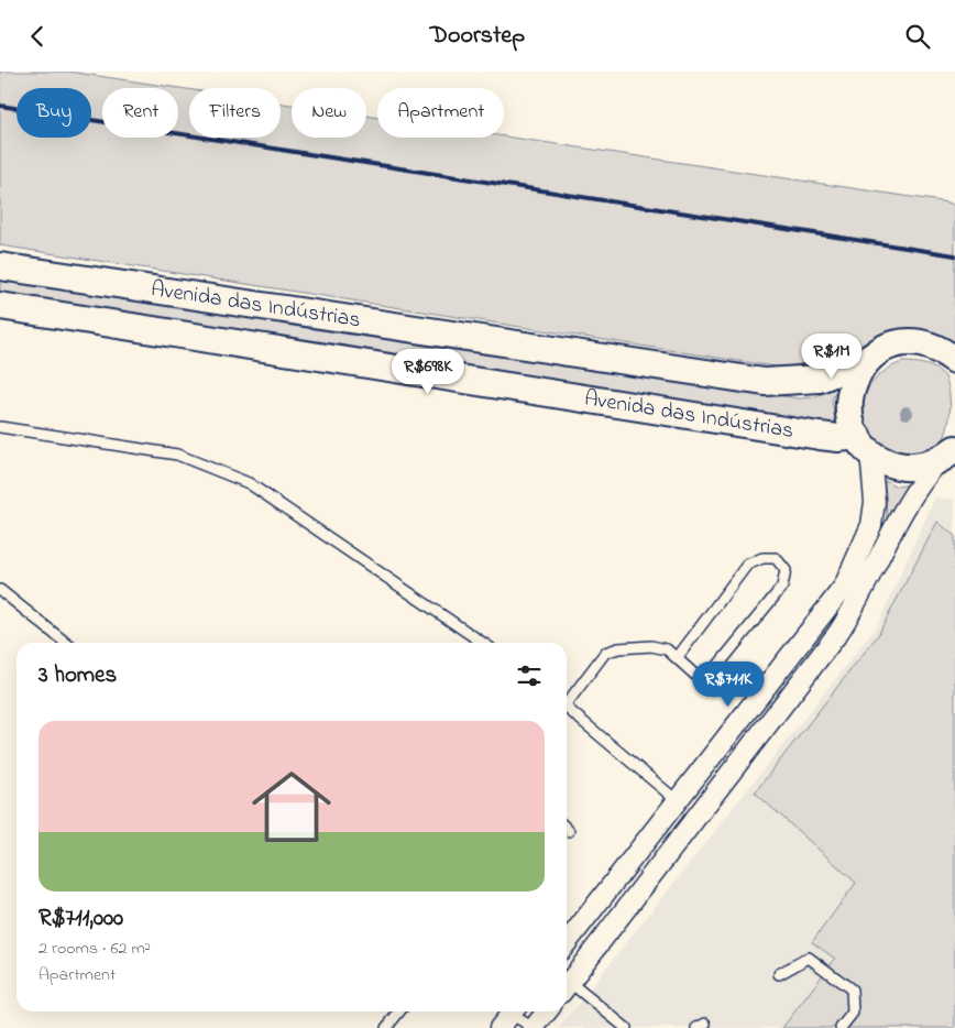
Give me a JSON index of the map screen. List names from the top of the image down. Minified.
{"streets":{"main road":["Avenida das Indústrias"]},"page":{"header":"Doorstep","chip":["Buy","Rent","Filters","New","Apartment"],"price":["R$1M","R$698K","R$711K"],"heading":"3 homes","list":[{"name":"R$711,000","note":"2 rooms · 62 m² · Apartment"}]}}
